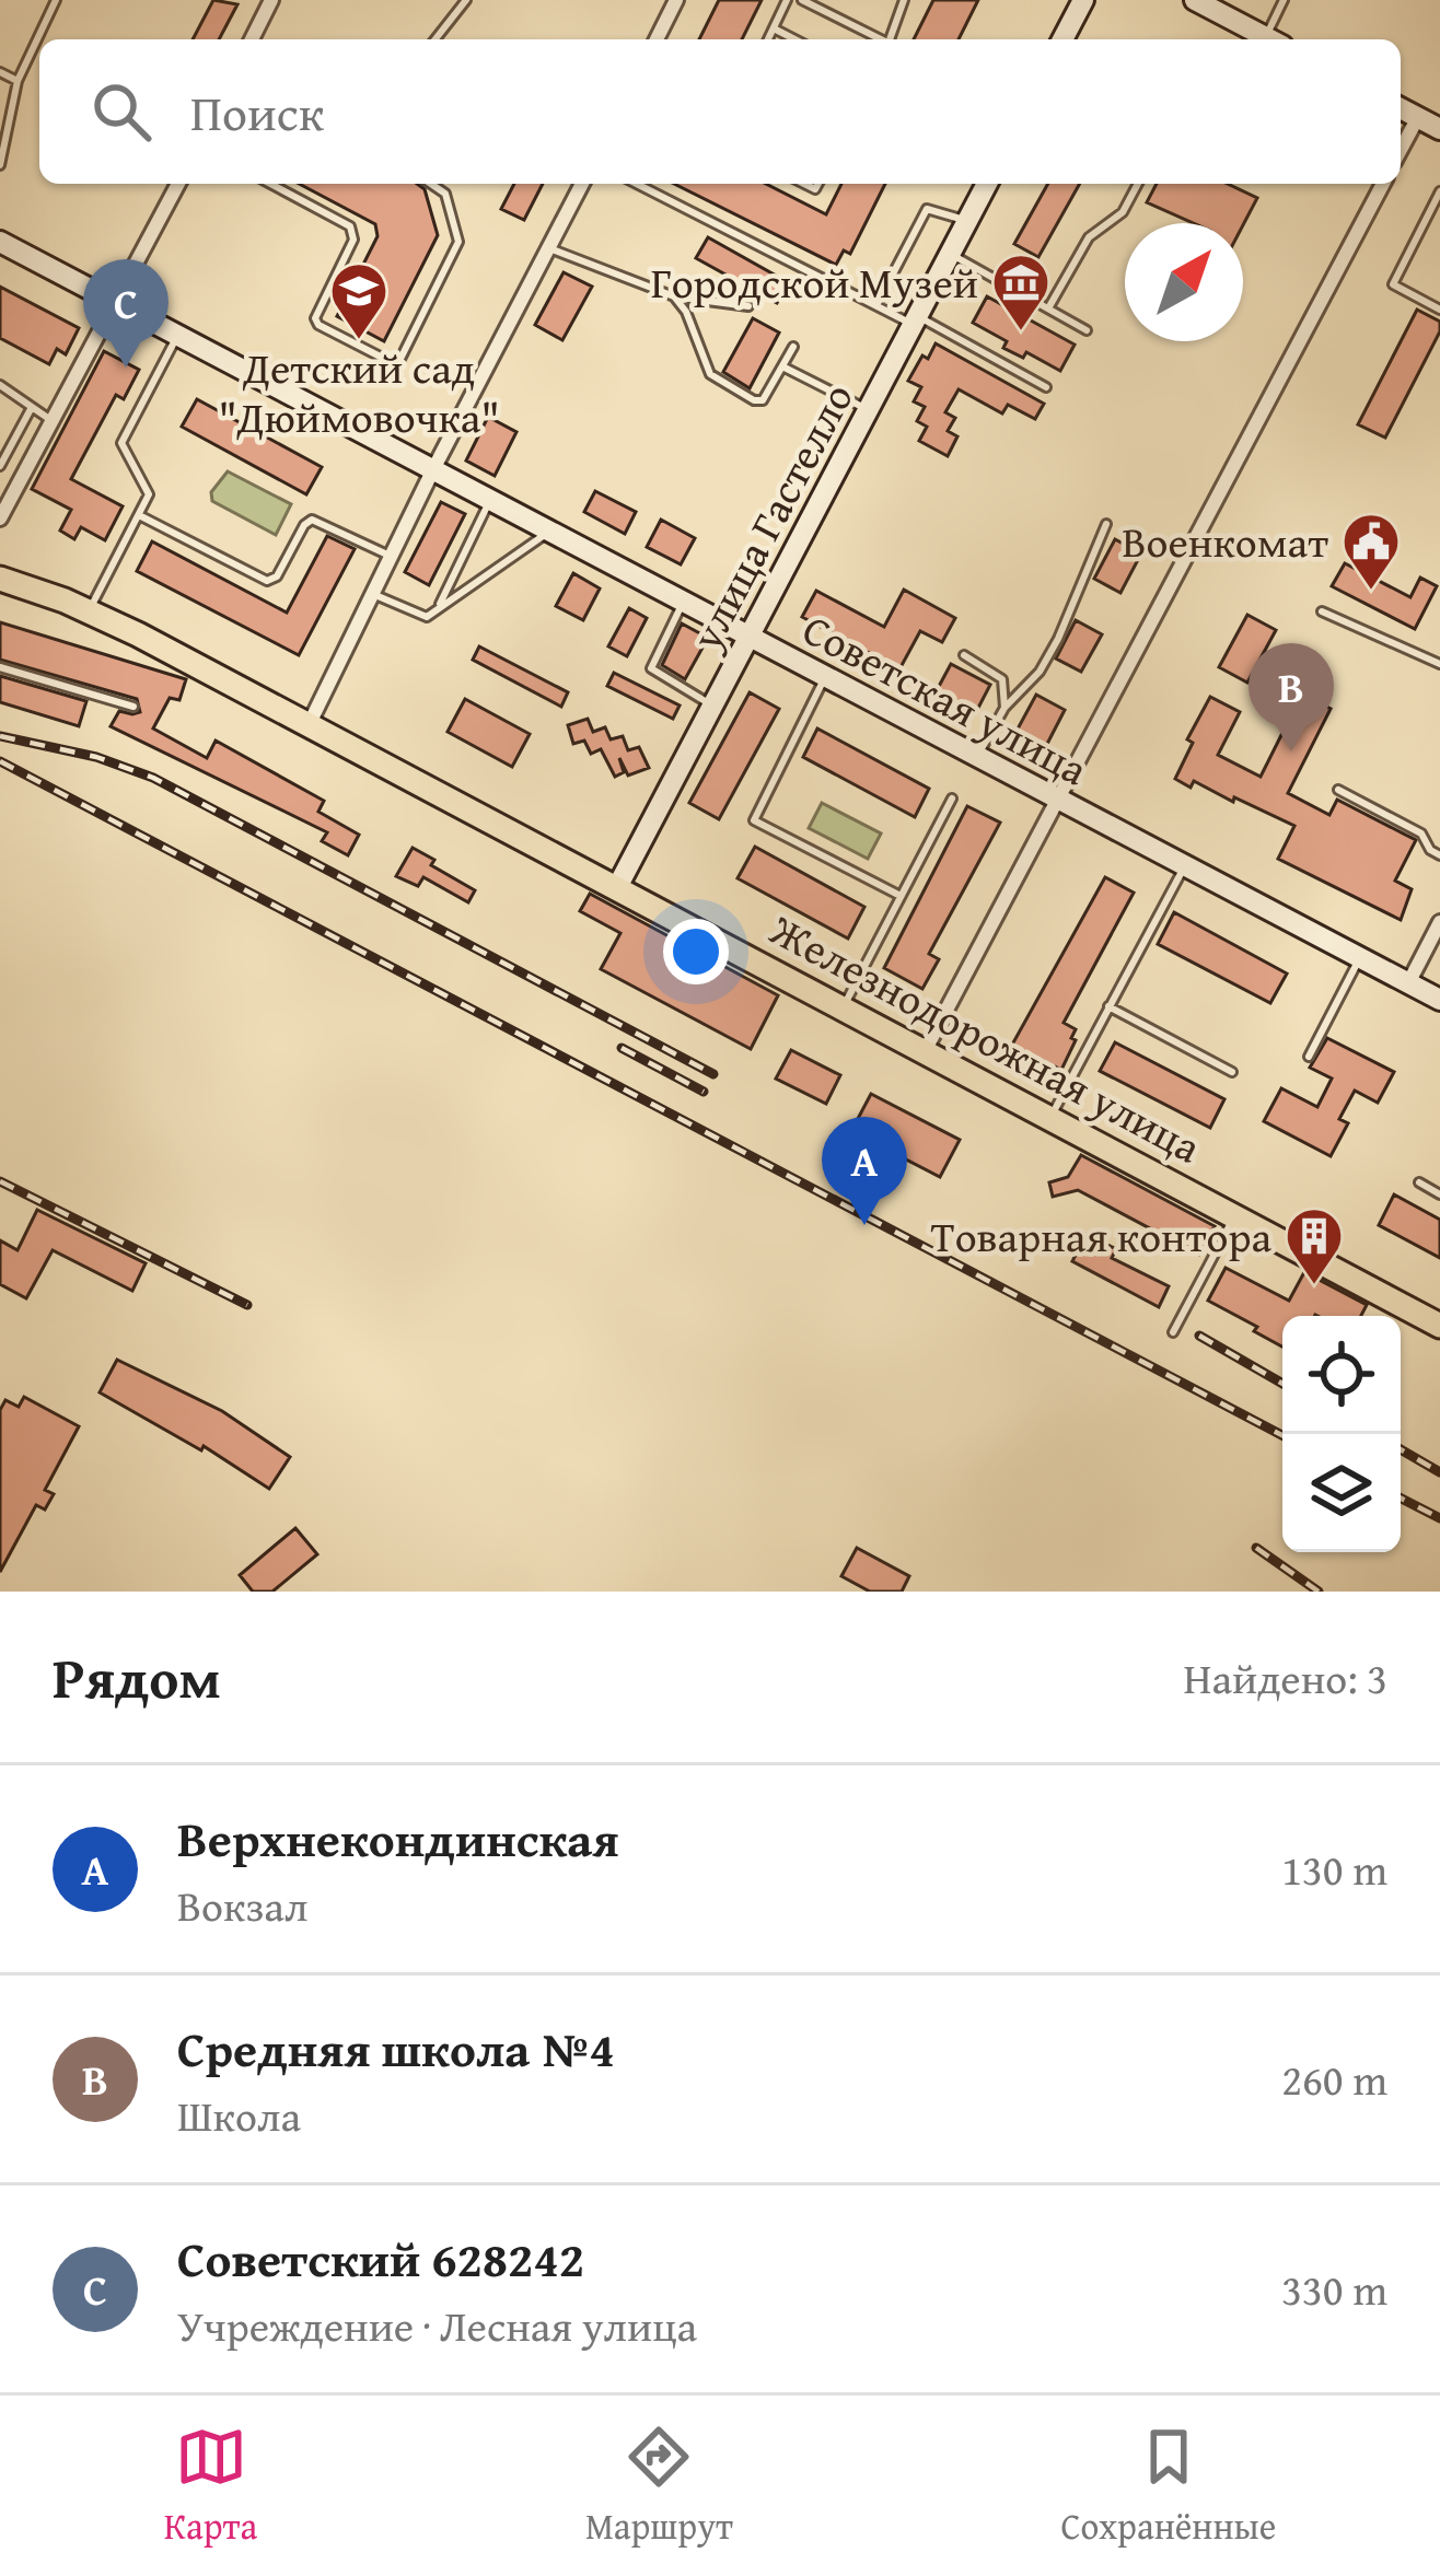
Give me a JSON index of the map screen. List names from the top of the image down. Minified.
{"streets":{"main road":["Железнодорожная улица"],"street":["улица Гастелло","Советская улица"]},"crossings":[["улица Гастелло","Советская улица"],["улица Гастелло","Железнодорожная улица"]],"places":{"museum":["Городской Музей"],"school or university":["Детский сад \"Дюймовочка\""],"public building":["Военкомат"],"building":["Товарная контора"]},"north":"top right","page":{"search":"Поиск","pins":["C","B","A"],"heading":["Рядом","Найдено: 3"],"list":[{"mark":"A","name":"Верхнекондинская","note":"Вокзал","value":"130 m"},{"mark":"B","name":"Средняя школа №4","note":"Школа","value":"260 m"},{"mark":"C","name":"Советский 628242","note":"Учреждение · Лесная улица","value":"330 m"}],"nav":["Карта","Маршрут","Сохранённые"]}}
